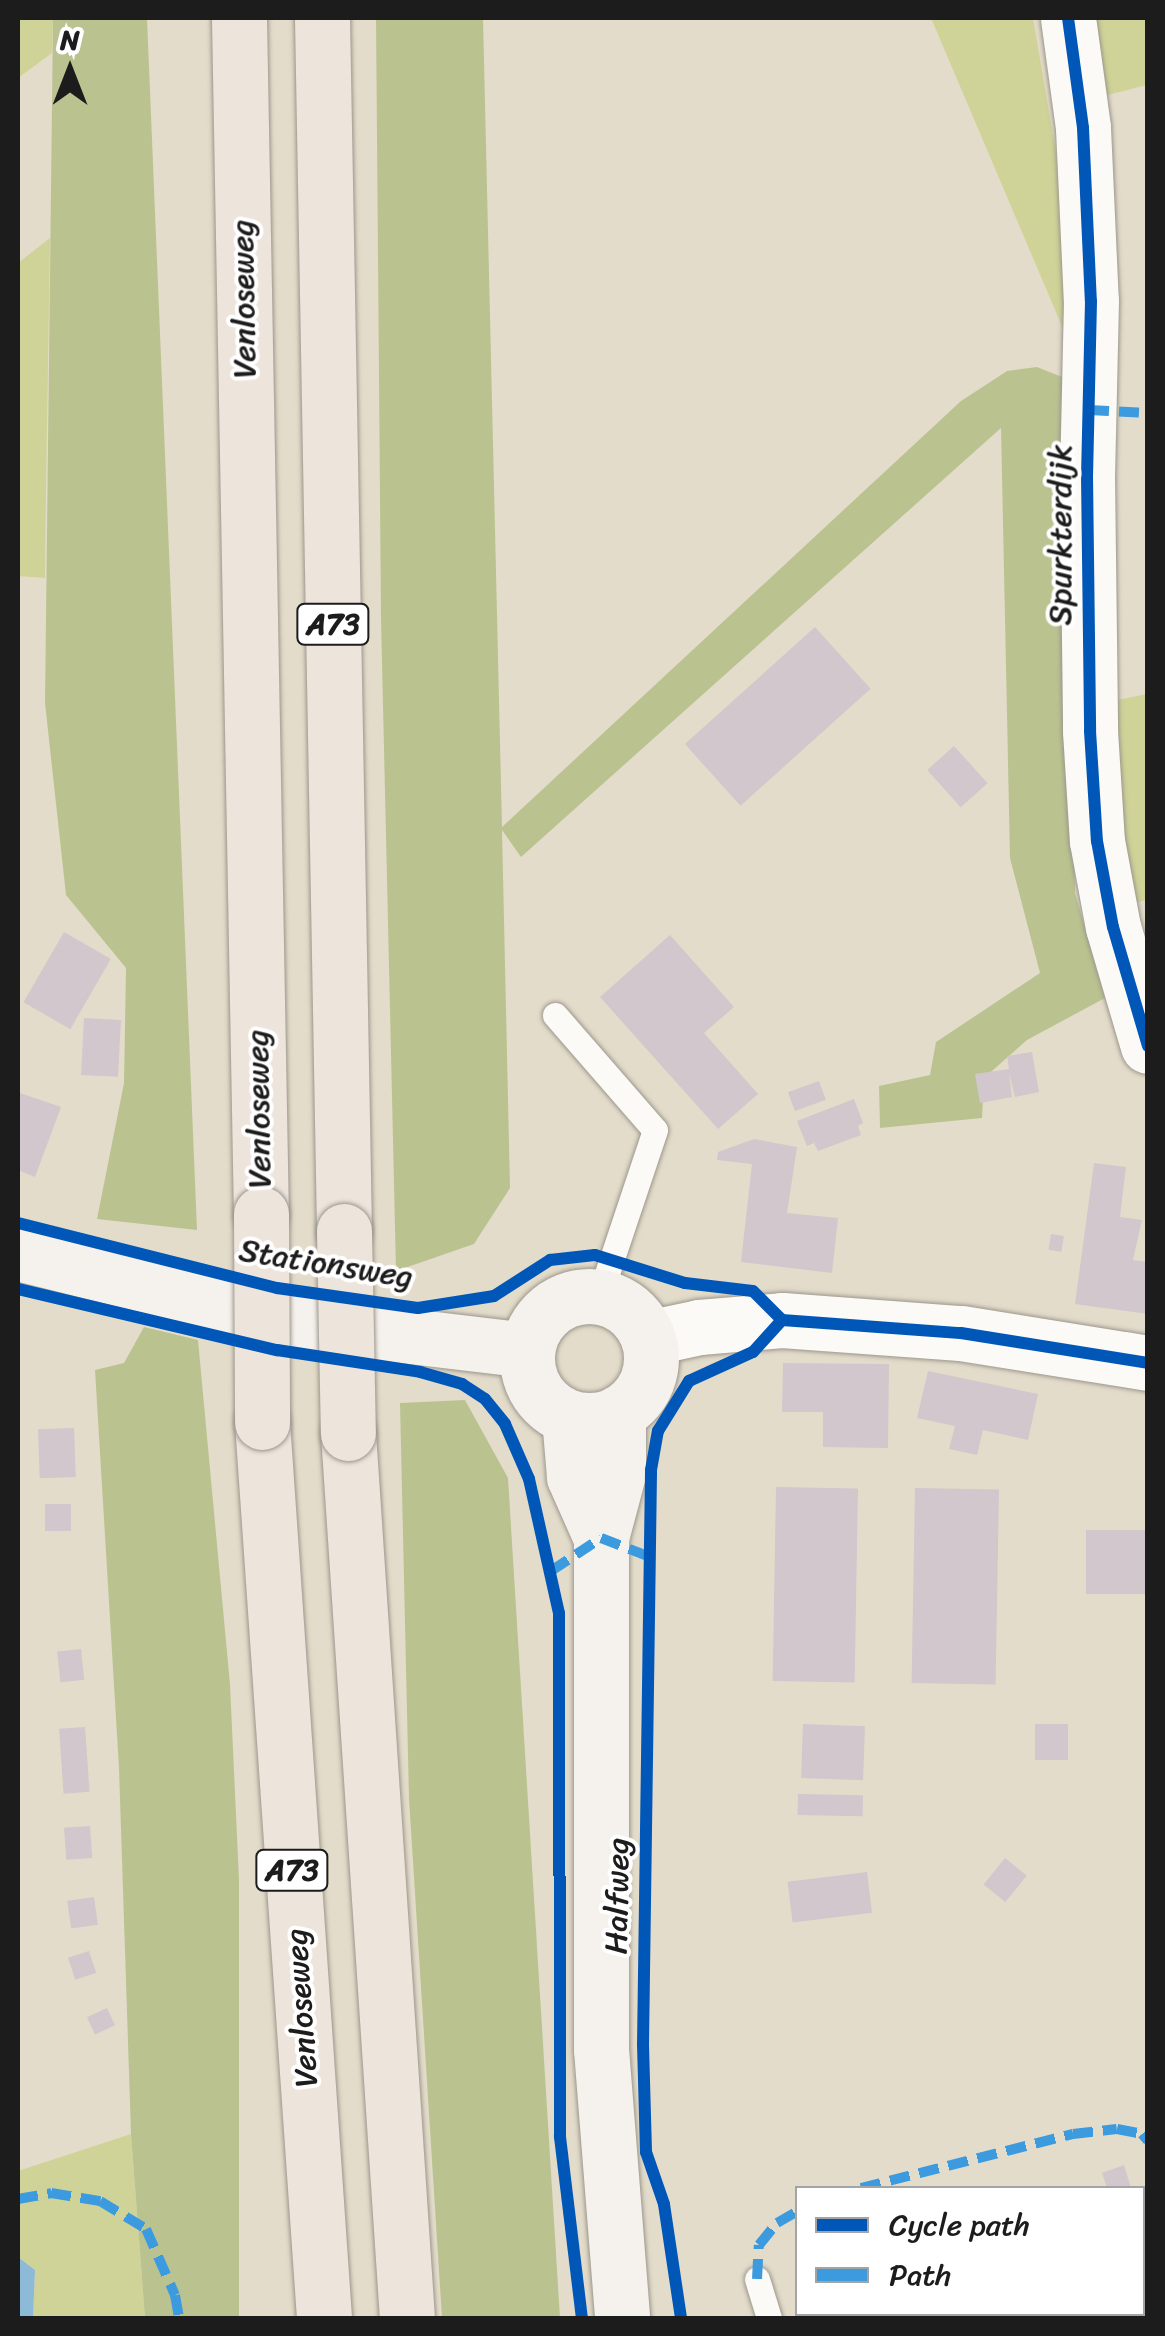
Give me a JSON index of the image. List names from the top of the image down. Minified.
{"streets":{"highway":["Venloseweg","A73"],"main road":["Stationsweg","Halfweg"],"street":["Spurkterdijk"]},"crossings":[["Stationsweg","Halfweg"]],"legend":["Cycle path","Path"],"north":"top"}
